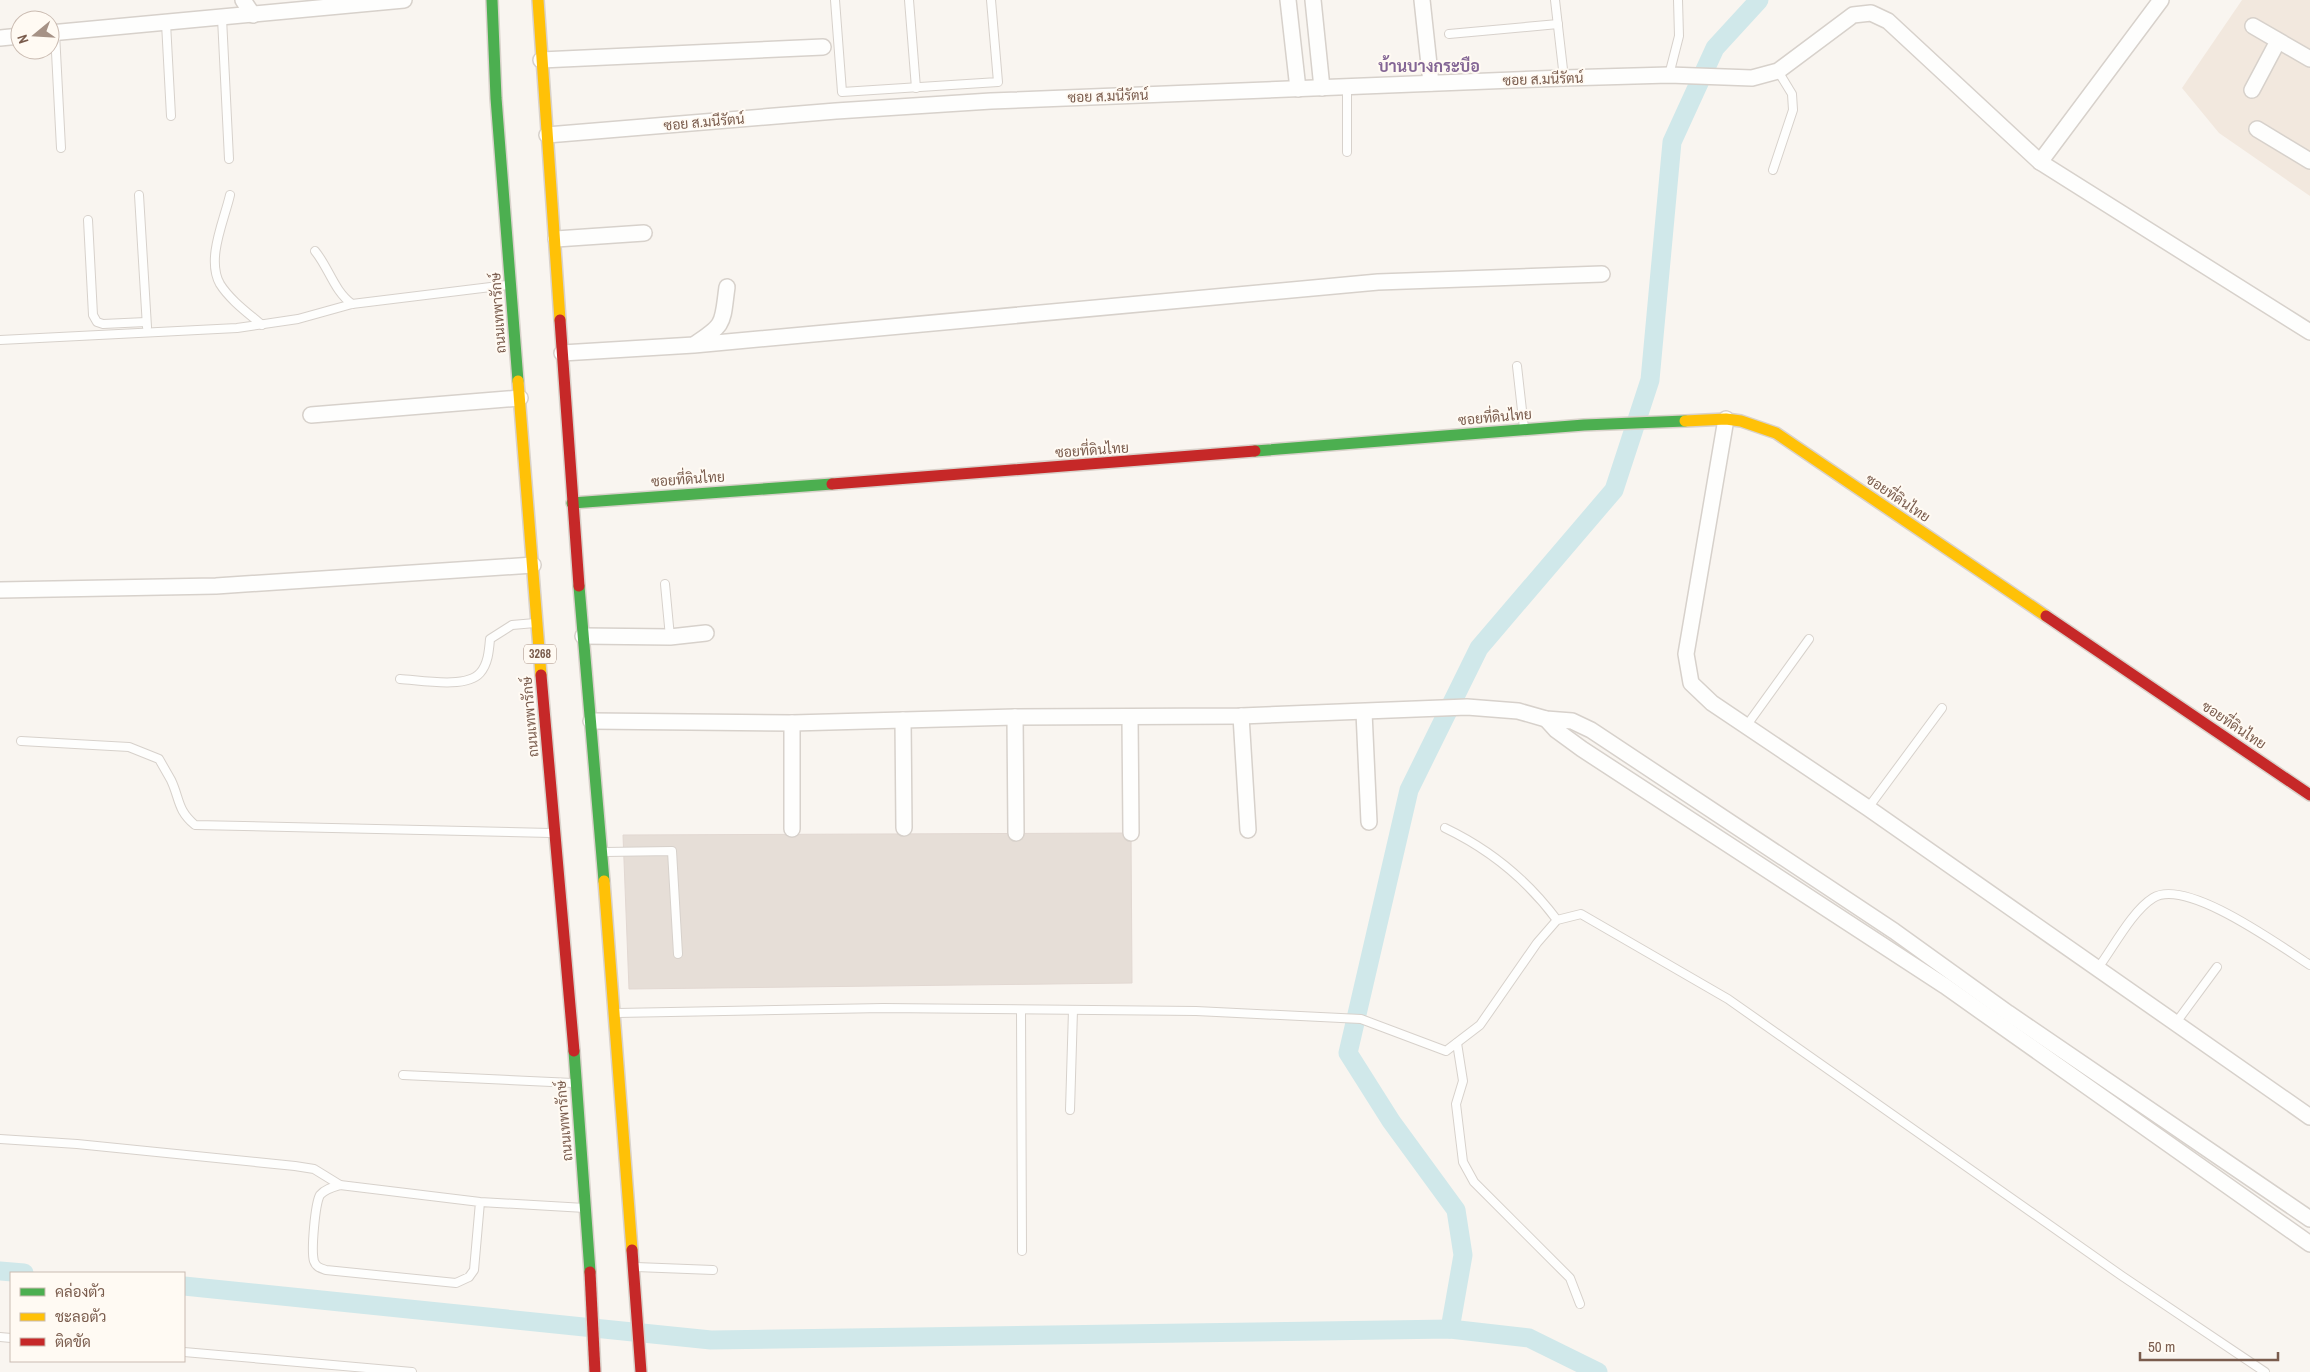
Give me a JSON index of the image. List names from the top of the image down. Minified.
{"streets":{"main road":["ถนนเทพารักษ์","ซอยที่ดินไทย","3268"],"street":["ซอย ส.มนีรัตน์"]},"districts":["บ้านบางกระบือ"],"legend":["คล่องตัว","ชะลอตัว","ติดขัด"],"scale_bar":"50 m","north":"left"}
